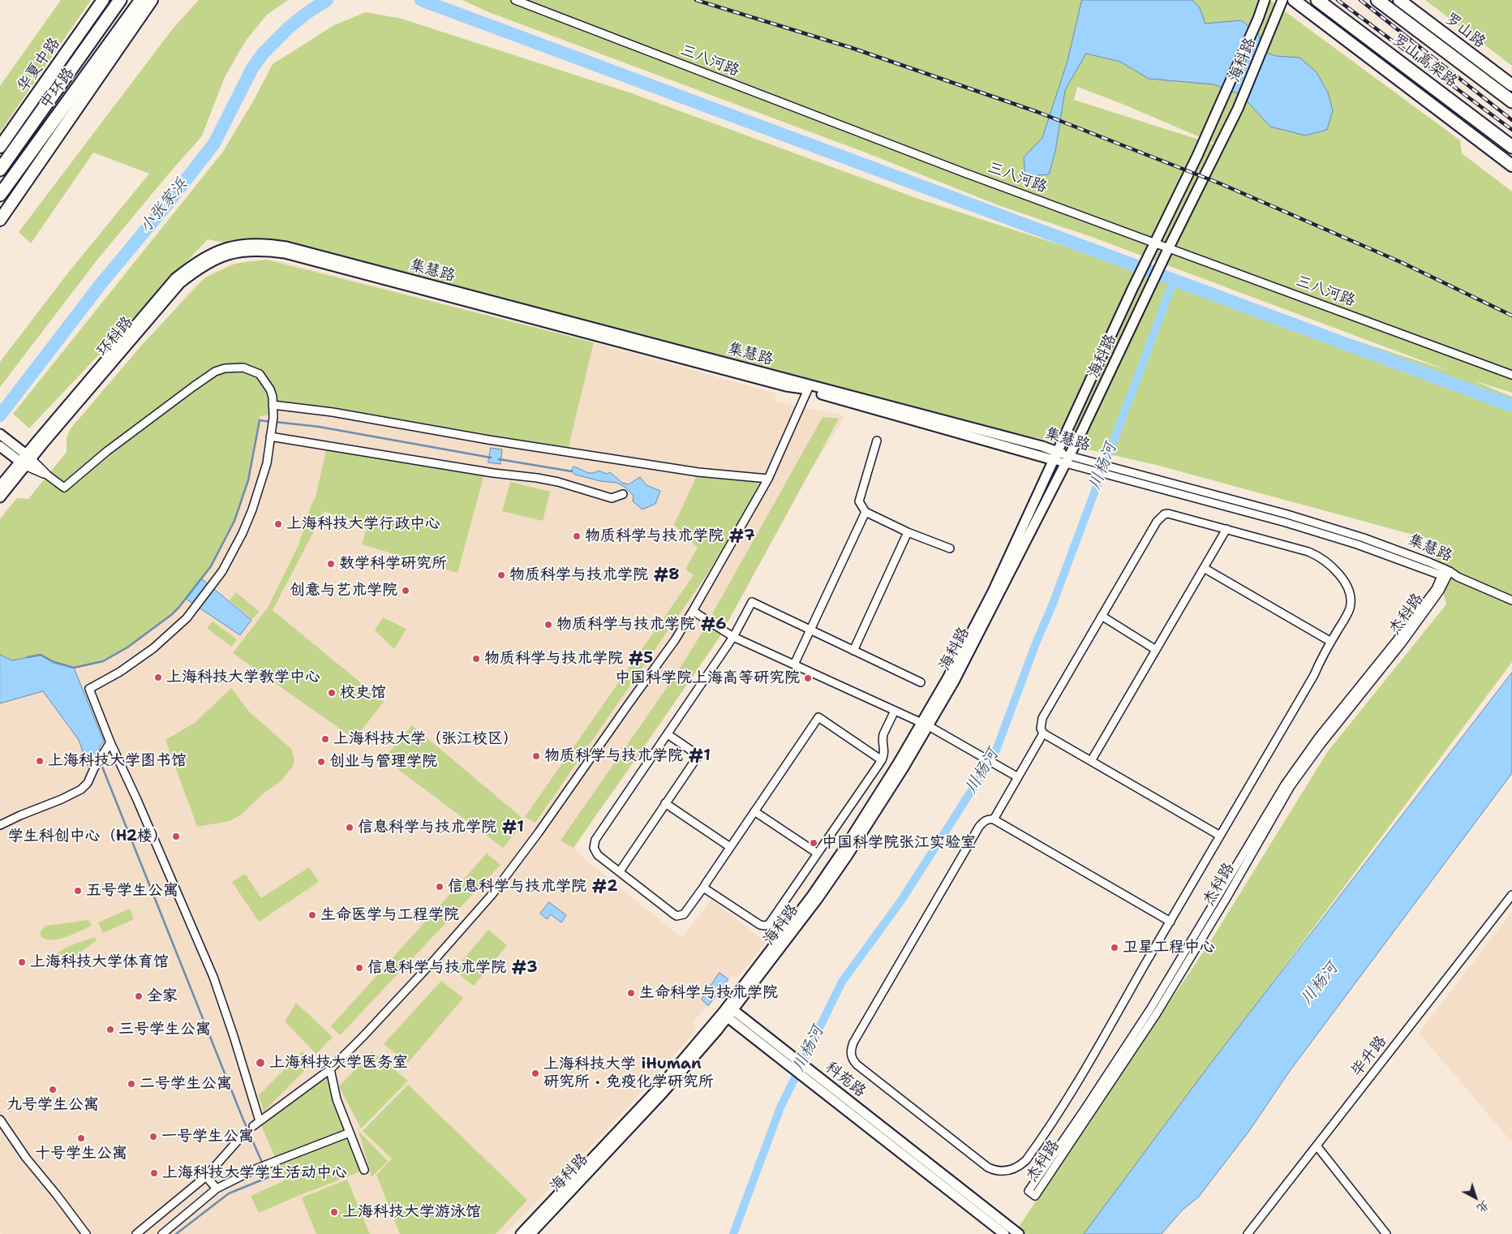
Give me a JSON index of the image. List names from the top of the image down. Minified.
{"streets":{"highway":["罗山高架路","中环路"],"main road":["罗山路","华夏中路"],"street":["海科路","三八河路","集慧路","环科路","杰科路","毕升路","科苑路"]},"crossings":[["海科路","三八河路"],["海科路","集慧路"],["海科路","科苑路"],["集慧路","环科路"],["集慧路","杰科路"]],"water":["小张家浜","川杨河"],"places":["上海科技大学行政中心","物质科学与技术学院 #7","数学科学研究所","物质科学与技术学院 #8","创意与艺术学院","物质科学与技术学院 #6","物质科学与技术学院 #5","上海科技大学教学中心","中国科学院上海高等研究院","校史馆","上海科技大学（张江校区）","物质科学与技术学院 #1","上海科技大学图书馆","创业与管理学院","信息科学与技术学院 #1","学生科创中心（H2楼）","中国科学院张江实验室","信息科学与技术学院 #2","五号学生公寓","生命医学与工程学院","卫星工程中心","上海科技大学体育馆","信息科学与技术学院 #3","生命科学与技术学院","全家","三号学生公寓","上海科技大学医务室","上海科技大学 iHuman 研究所 · 免疫化学研究所","二号学生公寓","九号学生公寓","一号学生公寓","十号学生公寓","上海科技大学学生活动中心","上海科技大学游泳馆"],"north":"bottom right"}
